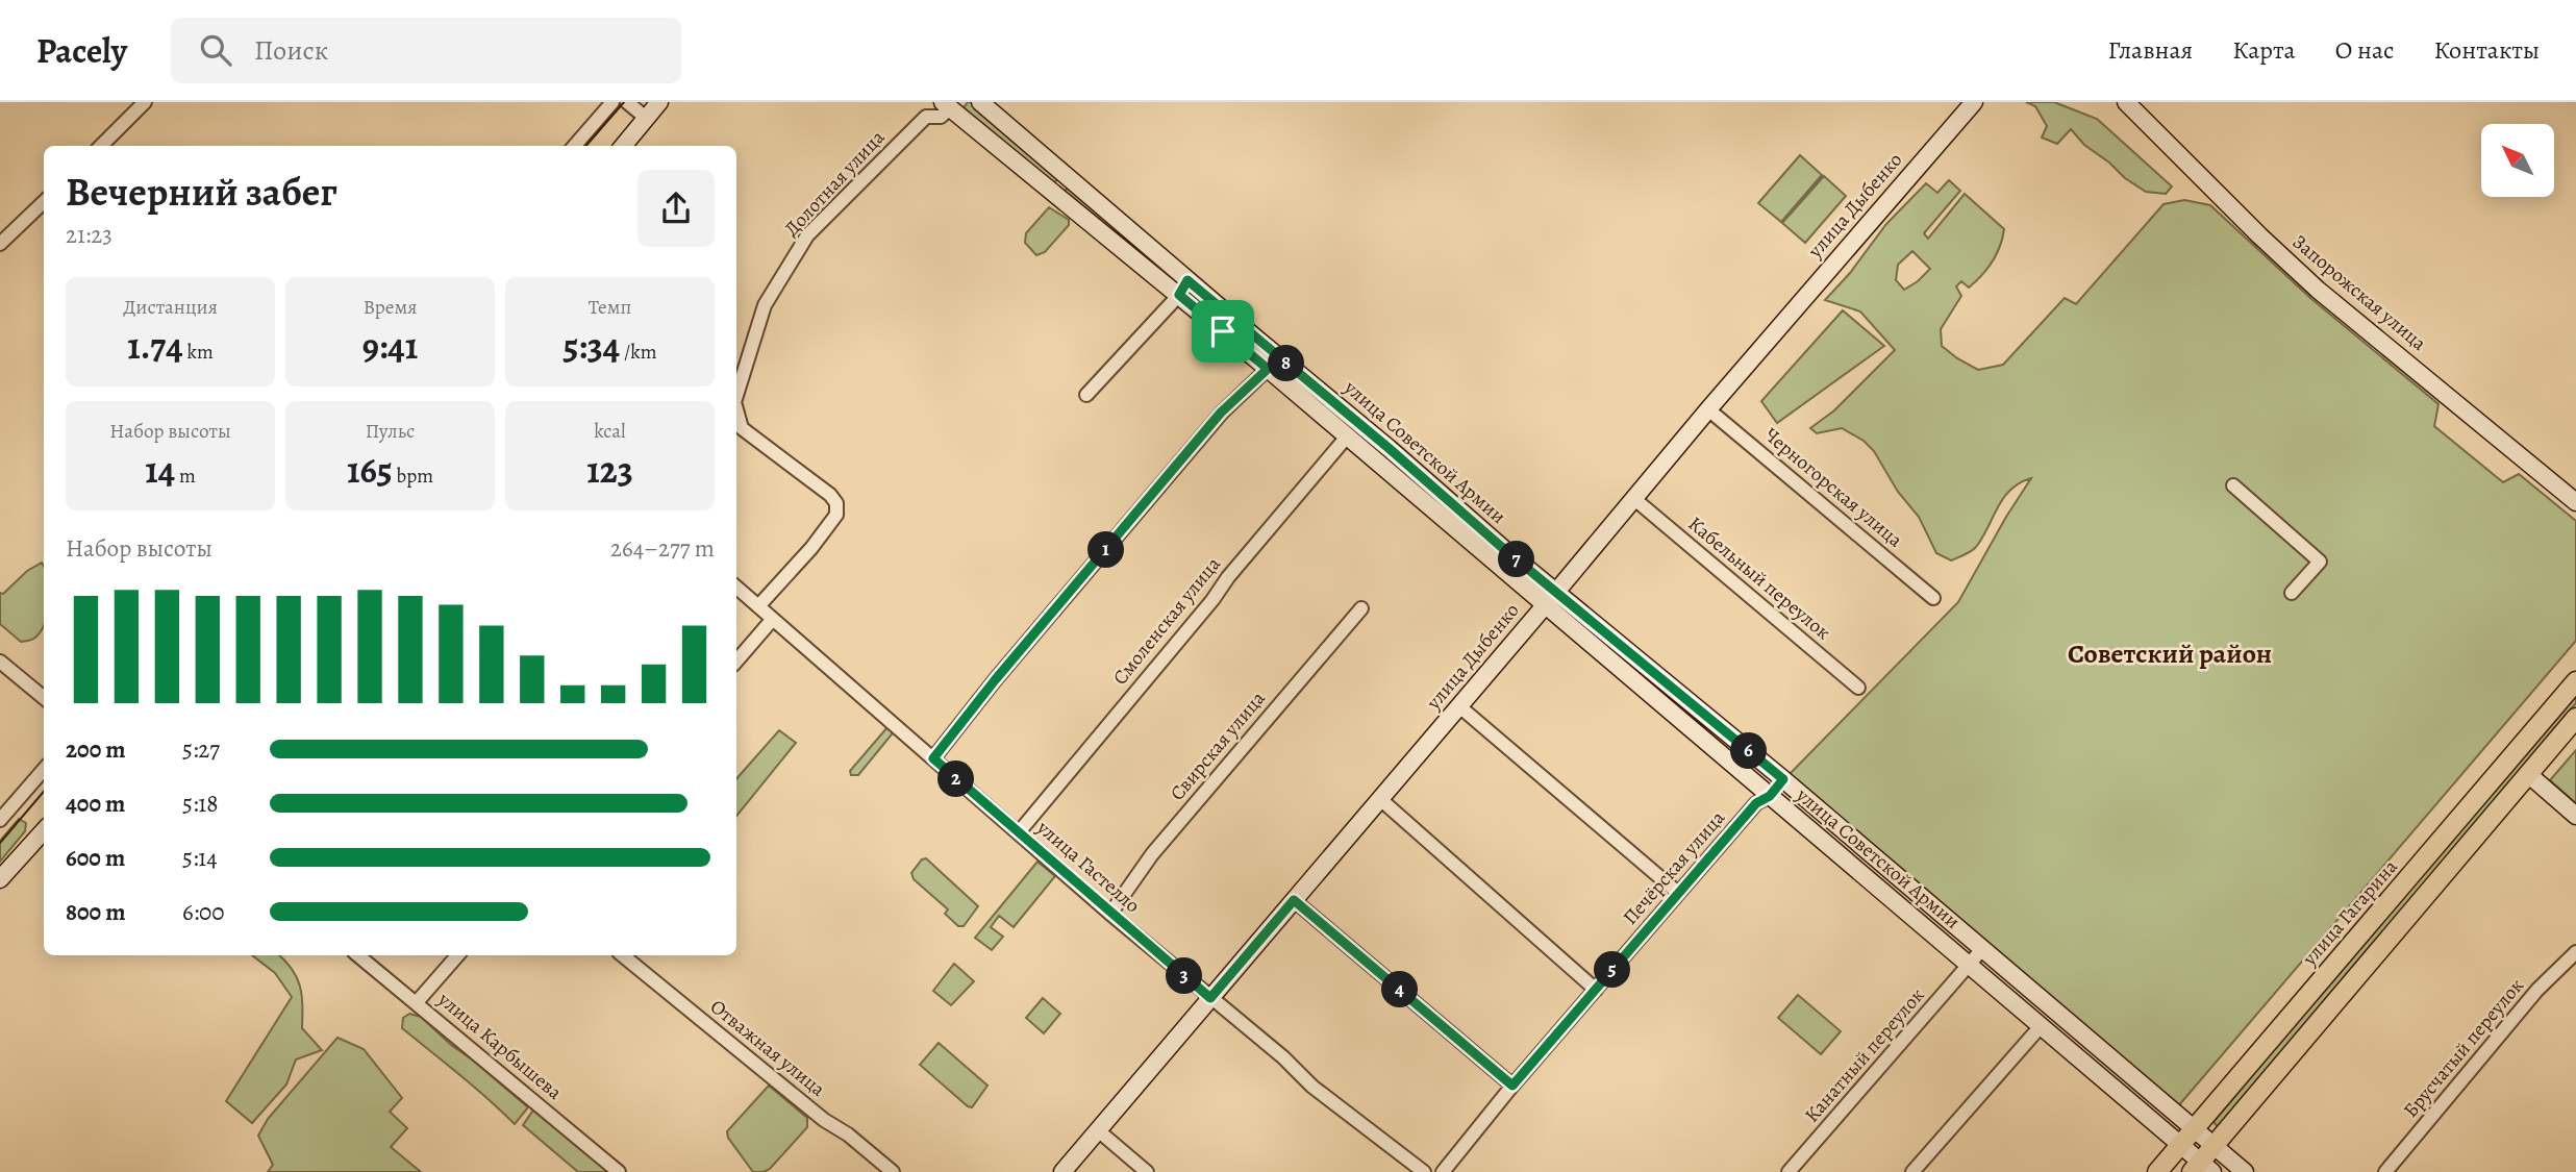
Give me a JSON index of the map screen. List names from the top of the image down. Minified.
{"streets":{"main road":["улица Дыбенко","Запорожская улица","улица Советской Армии","улица Гагарина"],"street":["Долотная улица","Черногорская улица","Кабельный переулок","Смоленская улица","Свирская улица","улица Гастелло","Печёрская улица","улица Карбышева","Отважная улица","Брусчатый переулок","Канатный переулок"]},"crossings":[["Долотная улица","улица Советской Армии"],["Долотная улица","улица Гастелло"],["улица Дыбенко","улица Советской Армии"],["улица Дыбенко","Черногорская улица"],["улица Дыбенко","Кабельный переулок"],["улица Дыбенко","улица Гастелло"],["улица Советской Армии","Смоленская улица"],["улица Советской Армии","Печёрская улица"],["улица Советской Армии","улица Гагарина"],["улица Советской Армии","Канатный переулок"],["Смоленская улица","улица Гастелло"],["Свирская улица","улица Гастелло"]],"districts":["Советский район"],"north":"top left","page":{"header":"Pacely","search":"Поиск","nav":["Главная","Карта","О нас","Контакты"],"heading":["Вечерний забег","21:23"],"stats":[["Дистанция","1.74 km"],["Время","9:41"],["Темп","5:34 /km"],["Набор высоты","14 m"],["Пульс","165 bpm"],["kcal","123"]],"pins":["8","1","7","6","2","5","3","4"],"chart":["Набор высоты","264–277 m"],"list":[{"name":"200 m","note":"5:27"},{"name":"400 m","note":"5:18"},{"name":"600 m","note":"5:14"},{"name":"800 m","note":"6:00"}]}}
